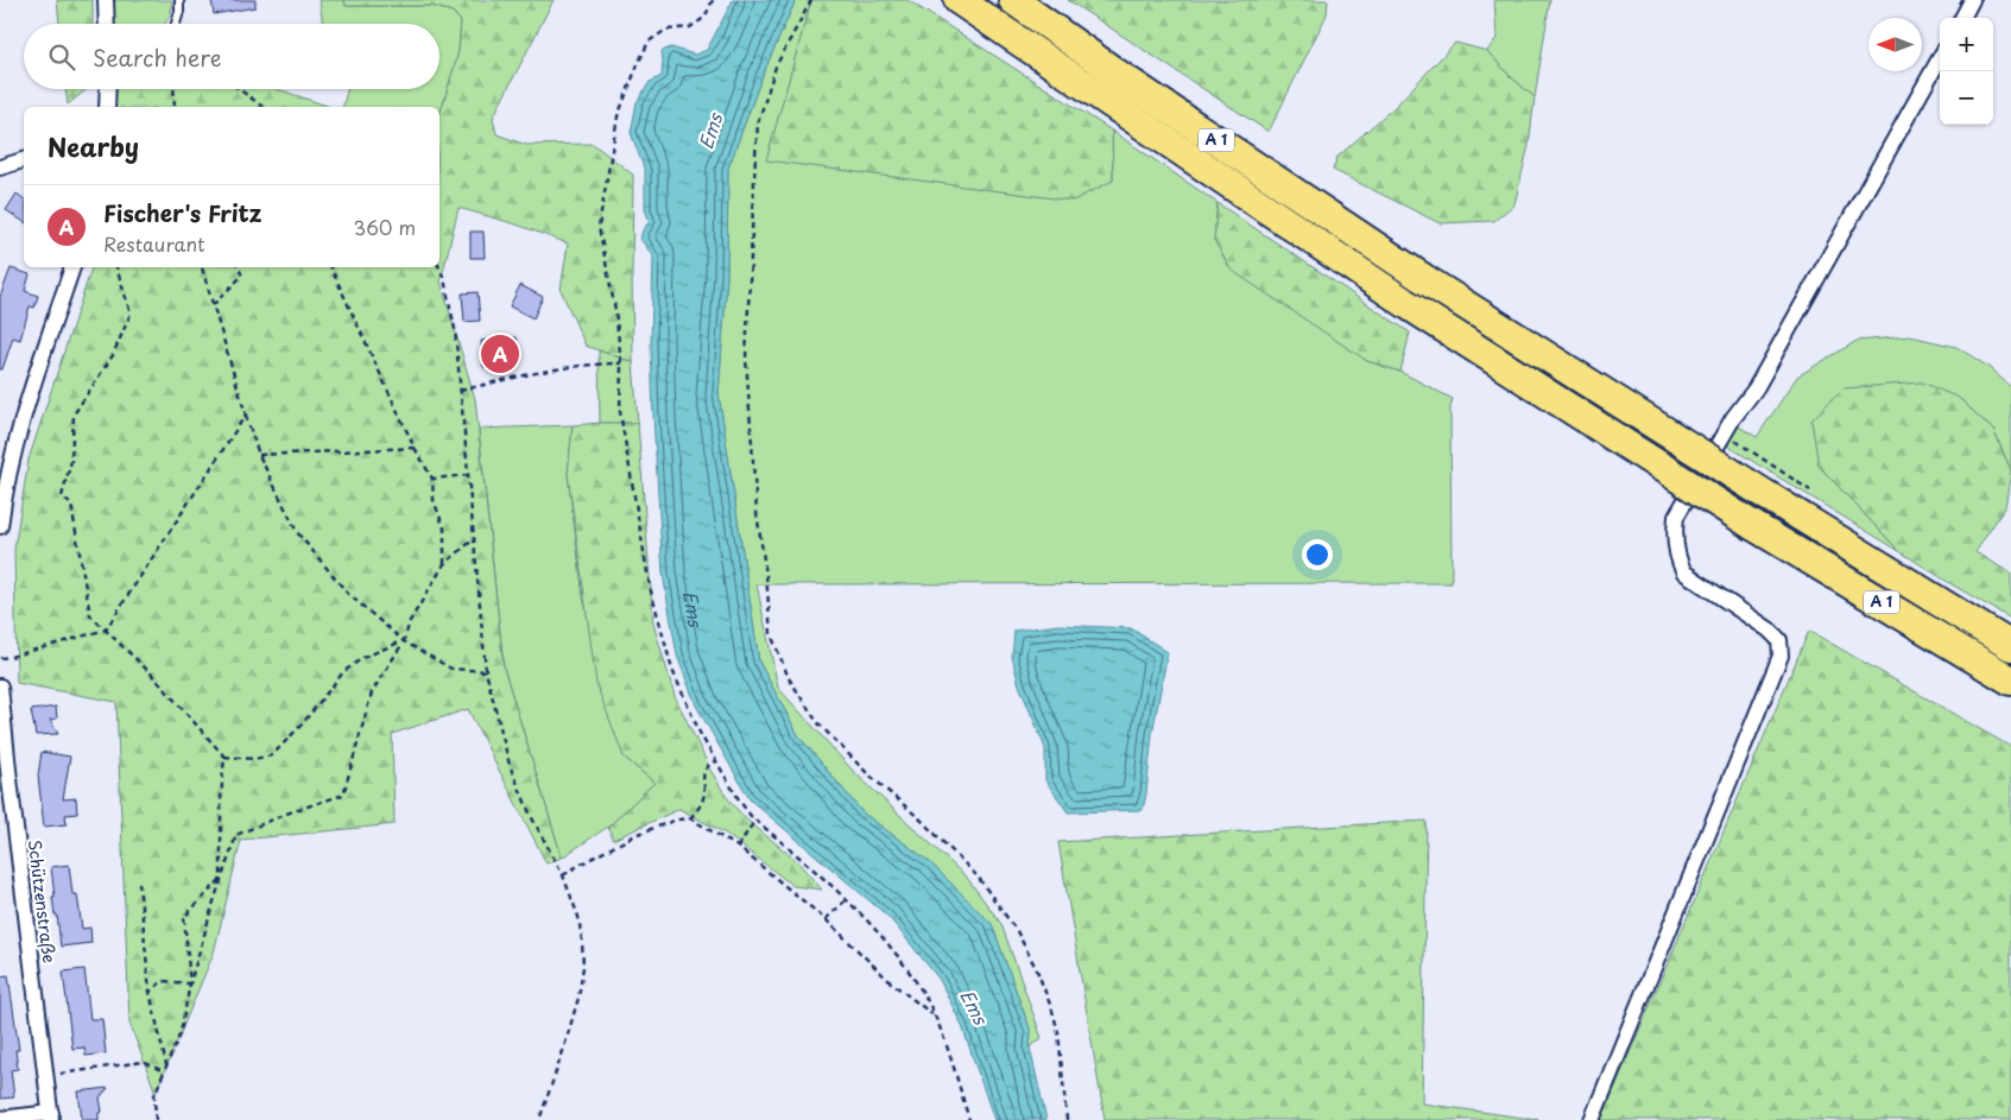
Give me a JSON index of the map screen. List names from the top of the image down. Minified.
{"streets":{"highway":["A 1"],"street":["Schützenstraße"]},"water":["Ems"],"north":"left","page":{"map_buttons":["+","−"],"search":"Search here","heading":"Nearby","list":[{"mark":"A","name":"Fischer's Fritz","note":"Restaurant","value":"360 m"}],"pins":"A"}}
